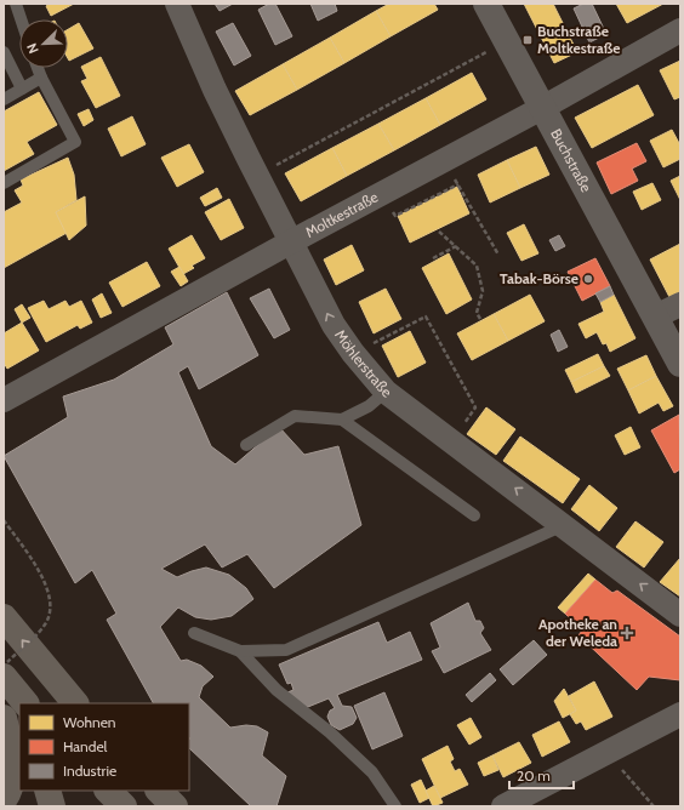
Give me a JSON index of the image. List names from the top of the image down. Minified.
{"streets":{"street":["Buchstraße","Moltkestraße","Möhlerstraße"]},"crossings":[["Buchstraße","Moltkestraße"],["Moltkestraße","Möhlerstraße"]],"one_way":["Möhlerstraße"],"places":{"transit":["Buchstraße Moltkestraße"],"other":["Tabak-Börse"],"health":["Apotheke an der Weleda"]},"legend":["Wohnen","Handel","Industrie"],"scale_bar":"20 m","north":"bottom left"}
